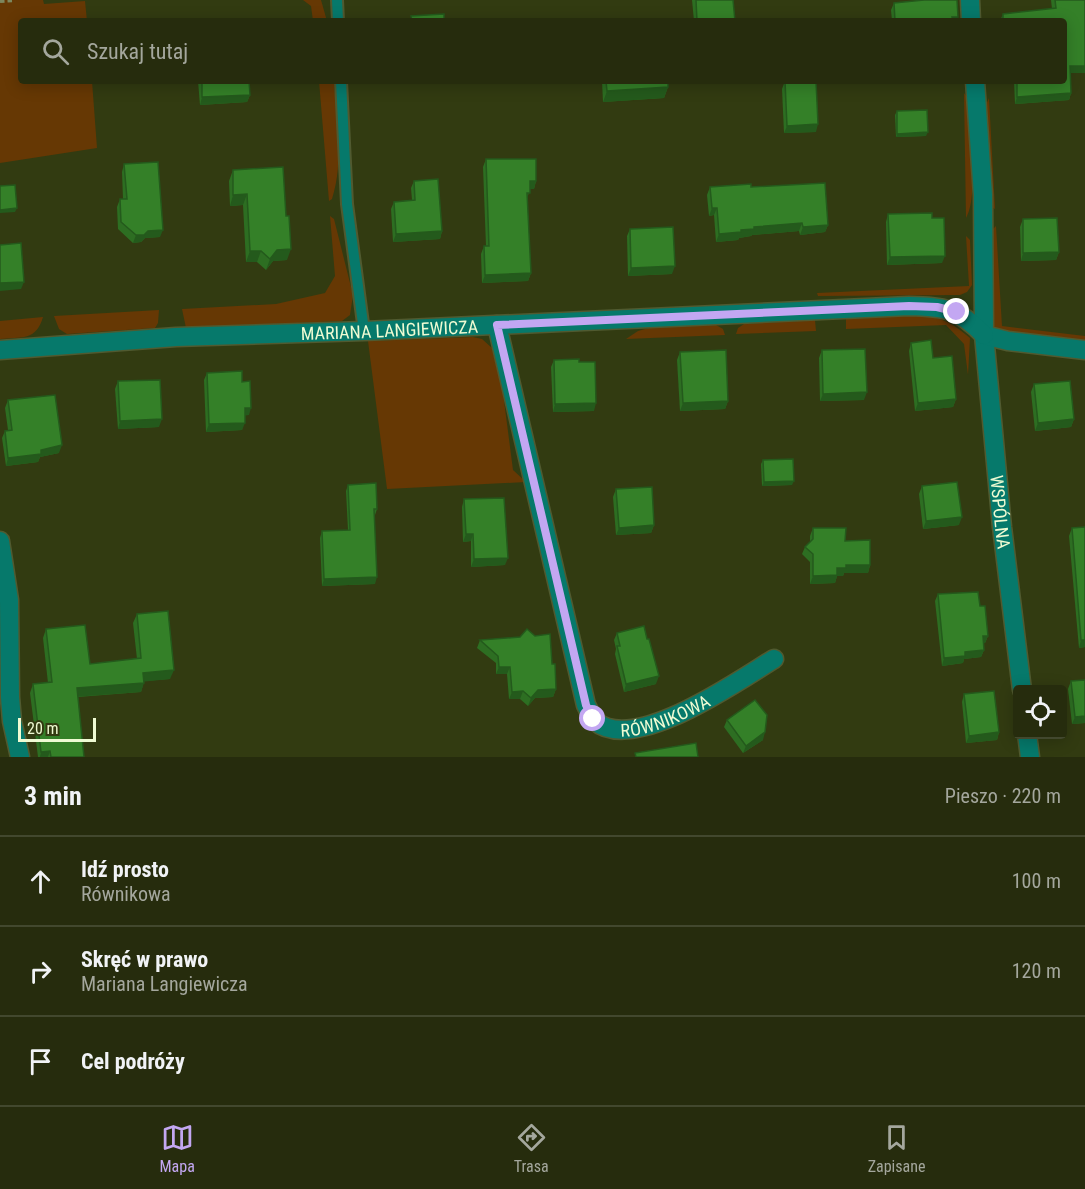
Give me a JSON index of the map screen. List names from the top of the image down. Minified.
{"streets":{"street":["MARIANA LANGIEWICZA","WSPÓLNA","RÓWNIKOWA"]},"crossings":[["MARIANA LANGIEWICZA","WSPÓLNA"],["MARIANA LANGIEWICZA","RÓWNIKOWA"]],"scale_bar":"20 m","page":{"search":"Szukaj tutaj","scale":"20 m","heading":["3 min","Pieszo · 220 m"],"list":[["Idź prosto","Równikowa","100 m"],["Skręć w prawo","Mariana Langiewicza","120 m"],"Cel podróży"],"nav":["Mapa","Trasa","Zapisane"]}}
